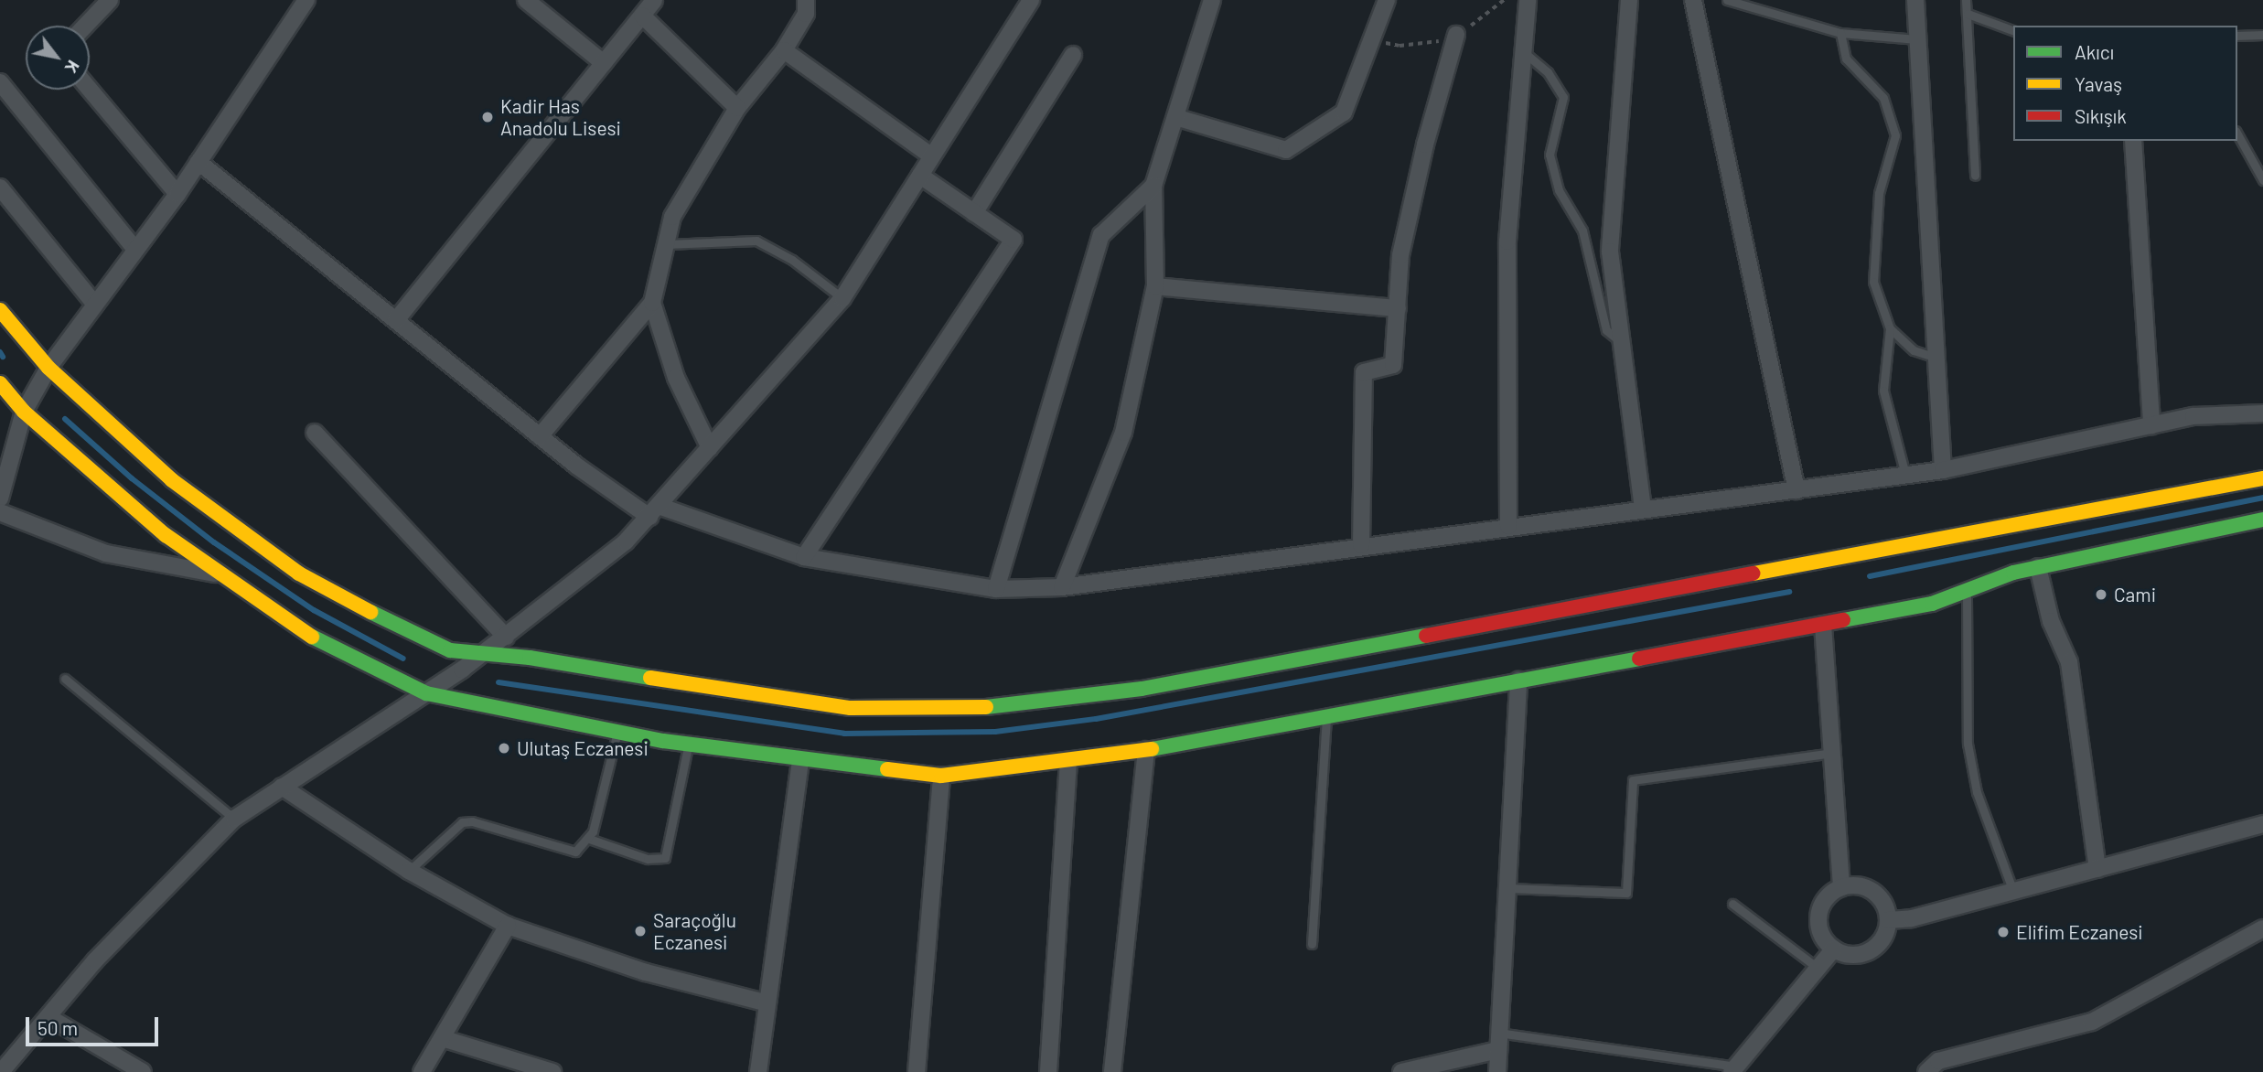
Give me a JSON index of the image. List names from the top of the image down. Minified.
{"places":["Kadir Has Anadolu Lisesi","Cami","Ulutaş Eczanesi","Saraçoğlu Eczanesi","Elifim Eczanesi"],"legend":["Akıcı","Yavaş","Sıkışık"],"scale_bar":"50 m","north":"bottom right"}
